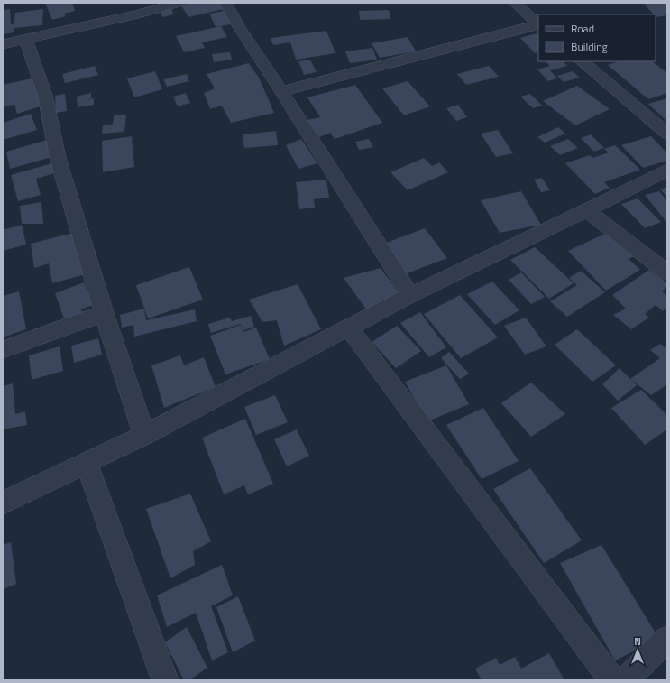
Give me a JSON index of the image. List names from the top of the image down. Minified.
{"legend":["Road","Building"],"north":"top"}
